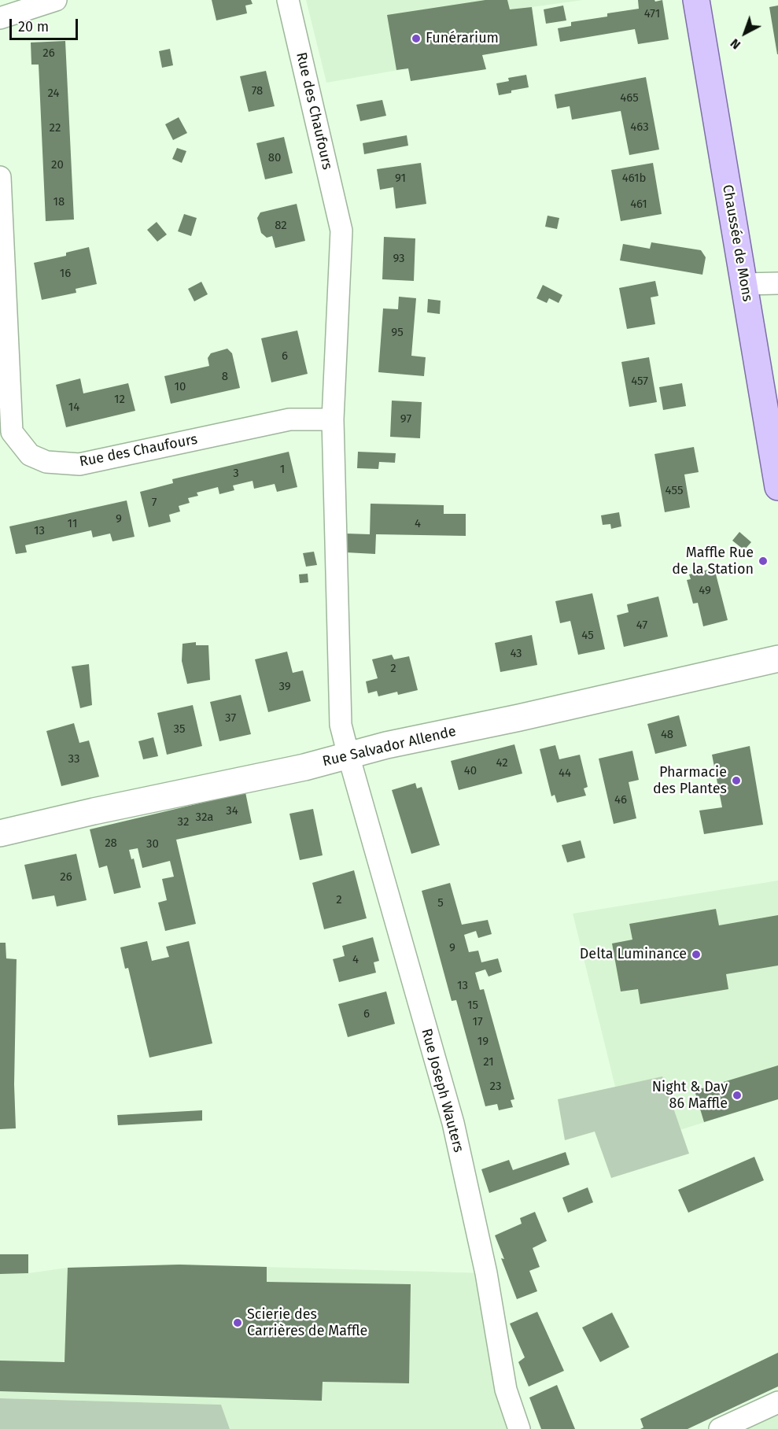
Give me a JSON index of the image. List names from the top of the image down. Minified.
{"streets":{"main road":["Chaussée de Mons"],"street":["Rue des Chaufours","Rue Salvador Allende","Rue Joseph Wauters"]},"crossings":[["Rue des Chaufours","Rue Salvador Allende"],["Rue des Chaufours","Rue Joseph Wauters"],["Rue Salvador Allende","Rue Joseph Wauters"]],"places":["Funérarium","Maffle Rue de la Station","Pharmacie des Plantes","Delta Luminance","Night & Day 86 Maffle","Scierie des Carrières de Maffle"],"house_numbers":["471","26","78","24","465","463","22","80","20","91","461b","18","461","82","93","16","95","6","8","457","10","12","14","97","1","3","455","7","9","11","4","13","49","47","45","43","2","39","37","35","48","33","42","40","44","46","34","32a","32","28","30","26","2","5","9","4","13","15","6","17","19","21","23"],"scale_bar":"20 m","north":"bottom left"}
